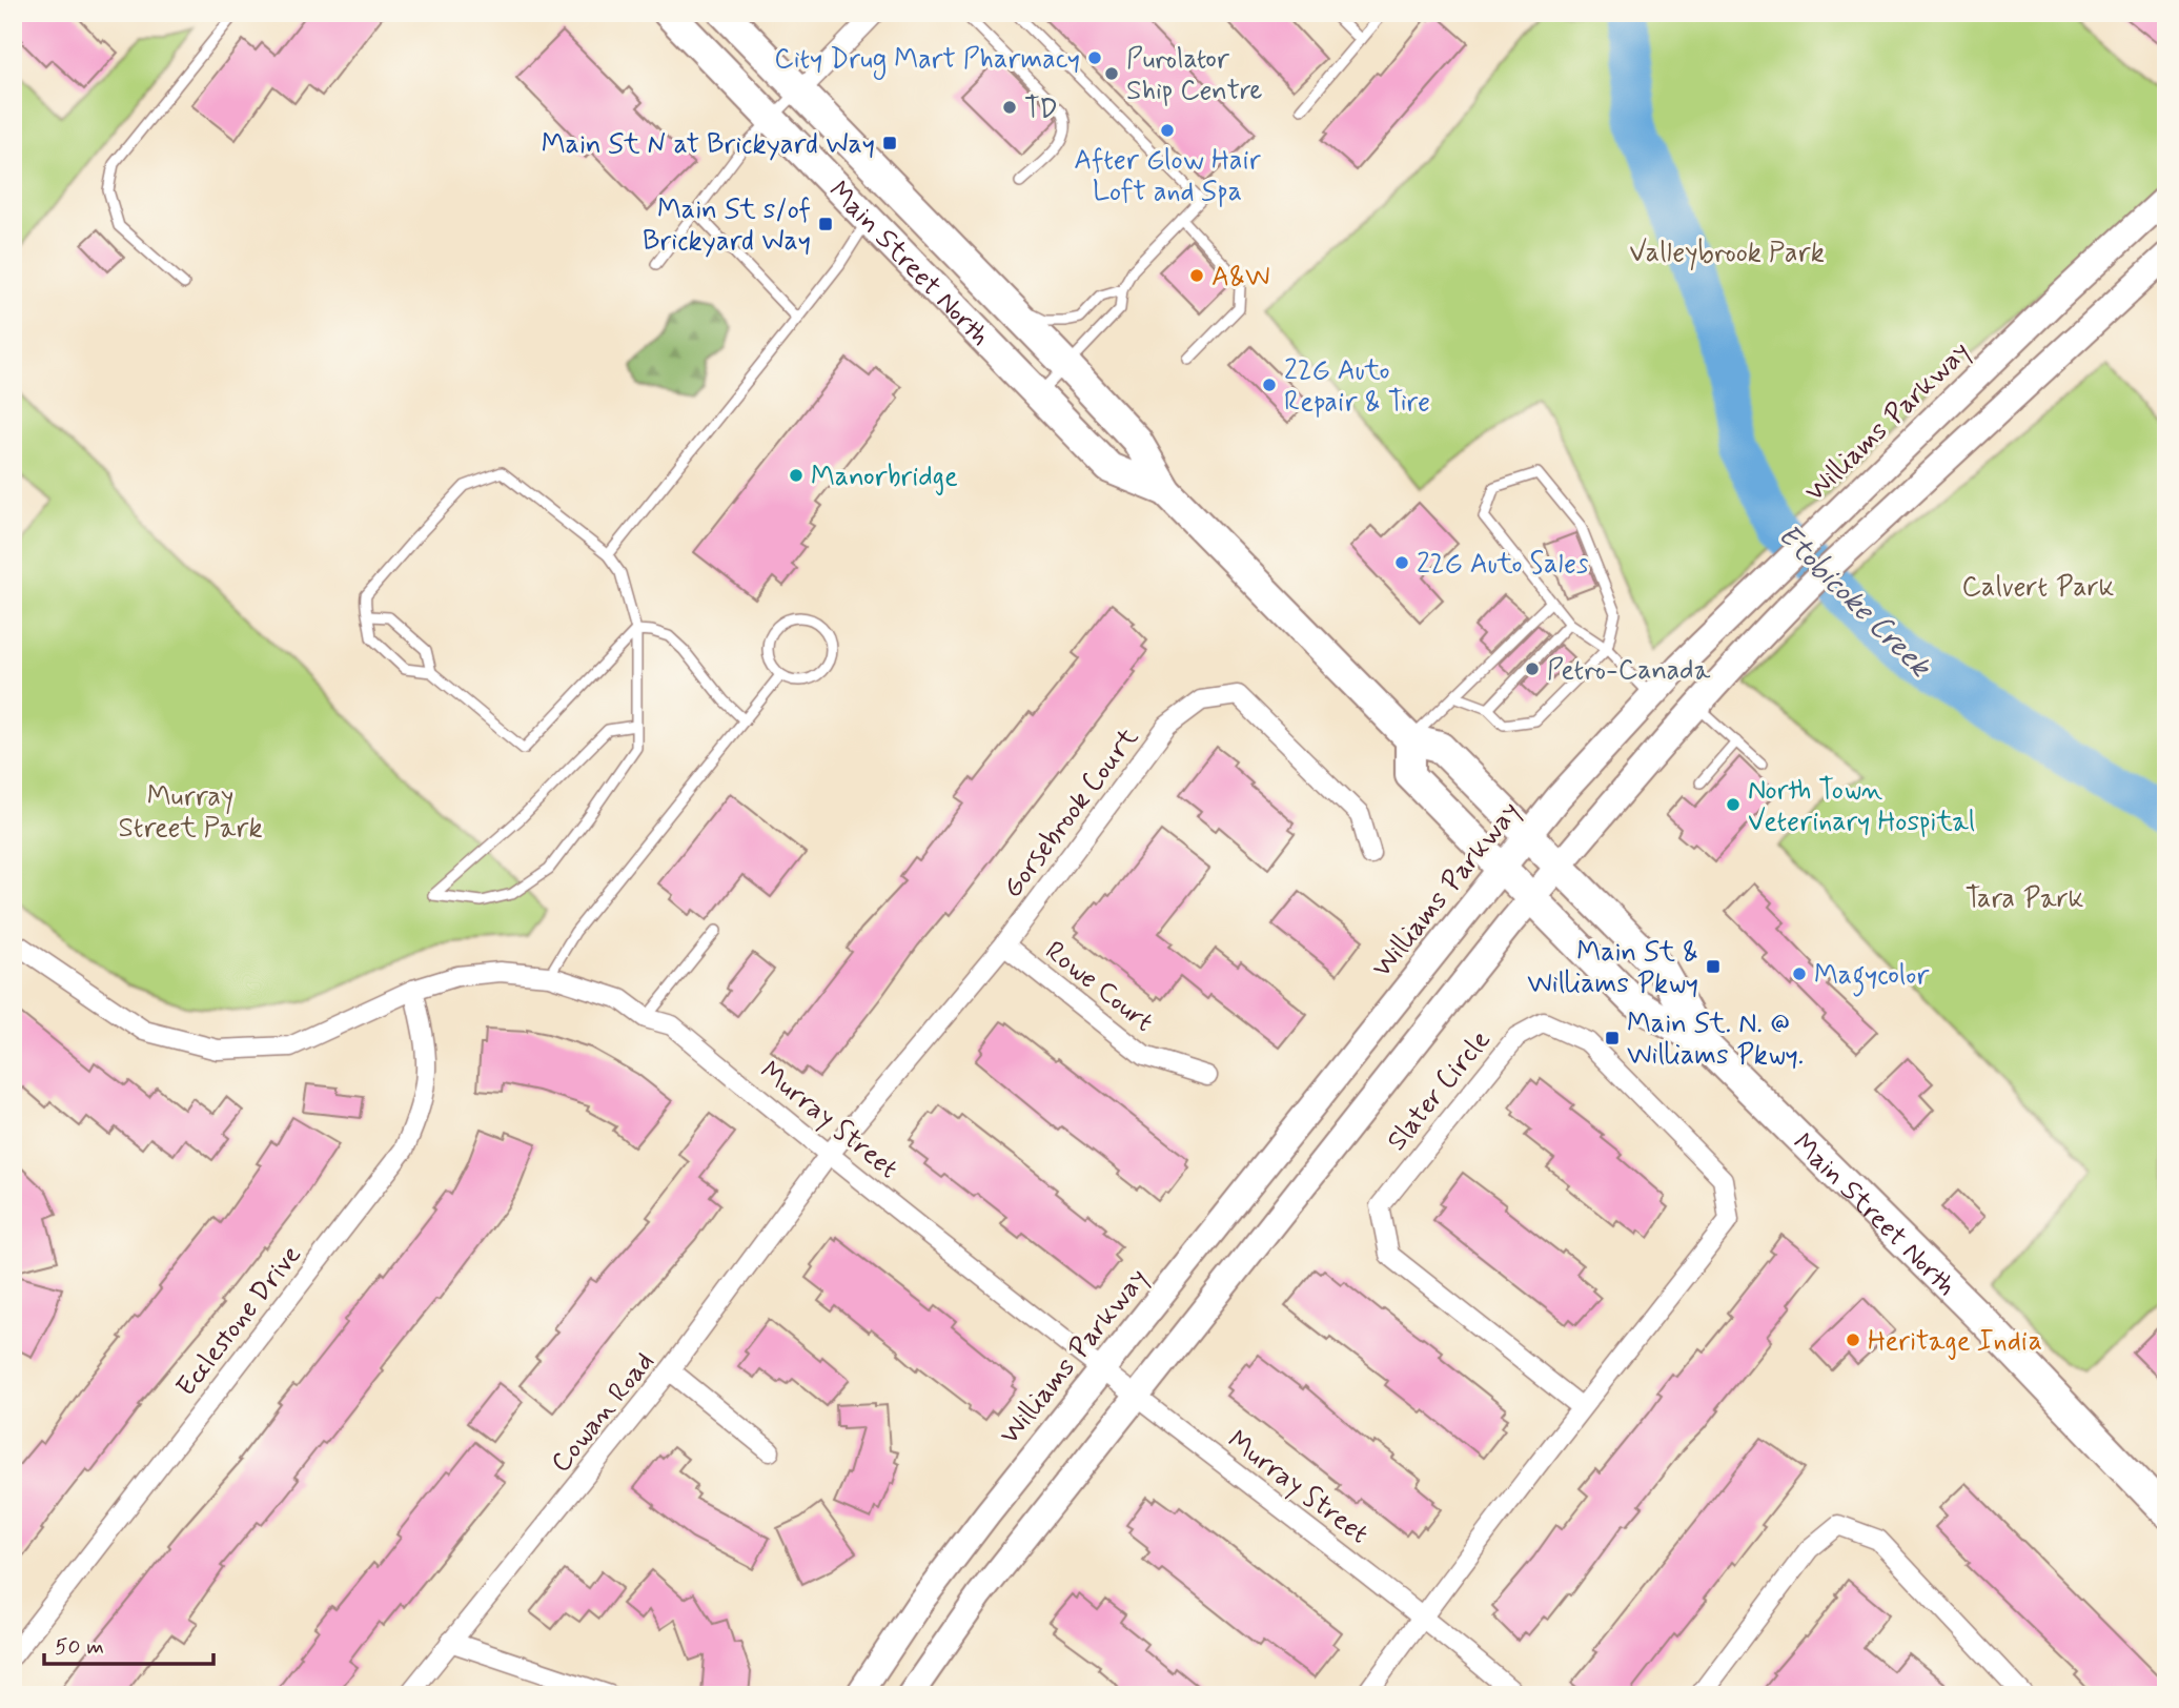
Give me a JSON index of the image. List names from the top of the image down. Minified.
{"streets":{"main road":["Main Street North","Williams Parkway"],"street":["Gorsebrook Court","Rowe Court","Slater Circle","Murray Street","Ecclestone Drive","Cowan Road"]},"crossings":[["Main Street North","Williams Parkway"],["Williams Parkway","Murray Street"],["Gorsebrook Court","Rowe Court"],["Gorsebrook Court","Murray Street"],["Gorsebrook Court","Cowan Road"],["Slater Circle","Murray Street"],["Murray Street","Ecclestone Drive"],["Murray Street","Cowan Road"]],"water":["Etobicoke Creek"],"parks":["Valleybrook Park","Calvert Park","Murray Street Park","Tara Park"],"places":{"other":["City Drug Mart Pharmacy","Purolator Ship Centre","TD","After Glow Hair Loft and Spa","A&W","22G Auto Repair & Tire","Manorbridge","22G Auto Sales","Petro-Canada","North Town Veterinary Hospital","Magycolor","Heritage India"],"transit":["Main St N at Brickyard Way","Main St s/of Brickyard Way","Main St & Williams Pkwy","Main St. N. @ Williams Pkwy."]},"scale_bar":"50 m"}
